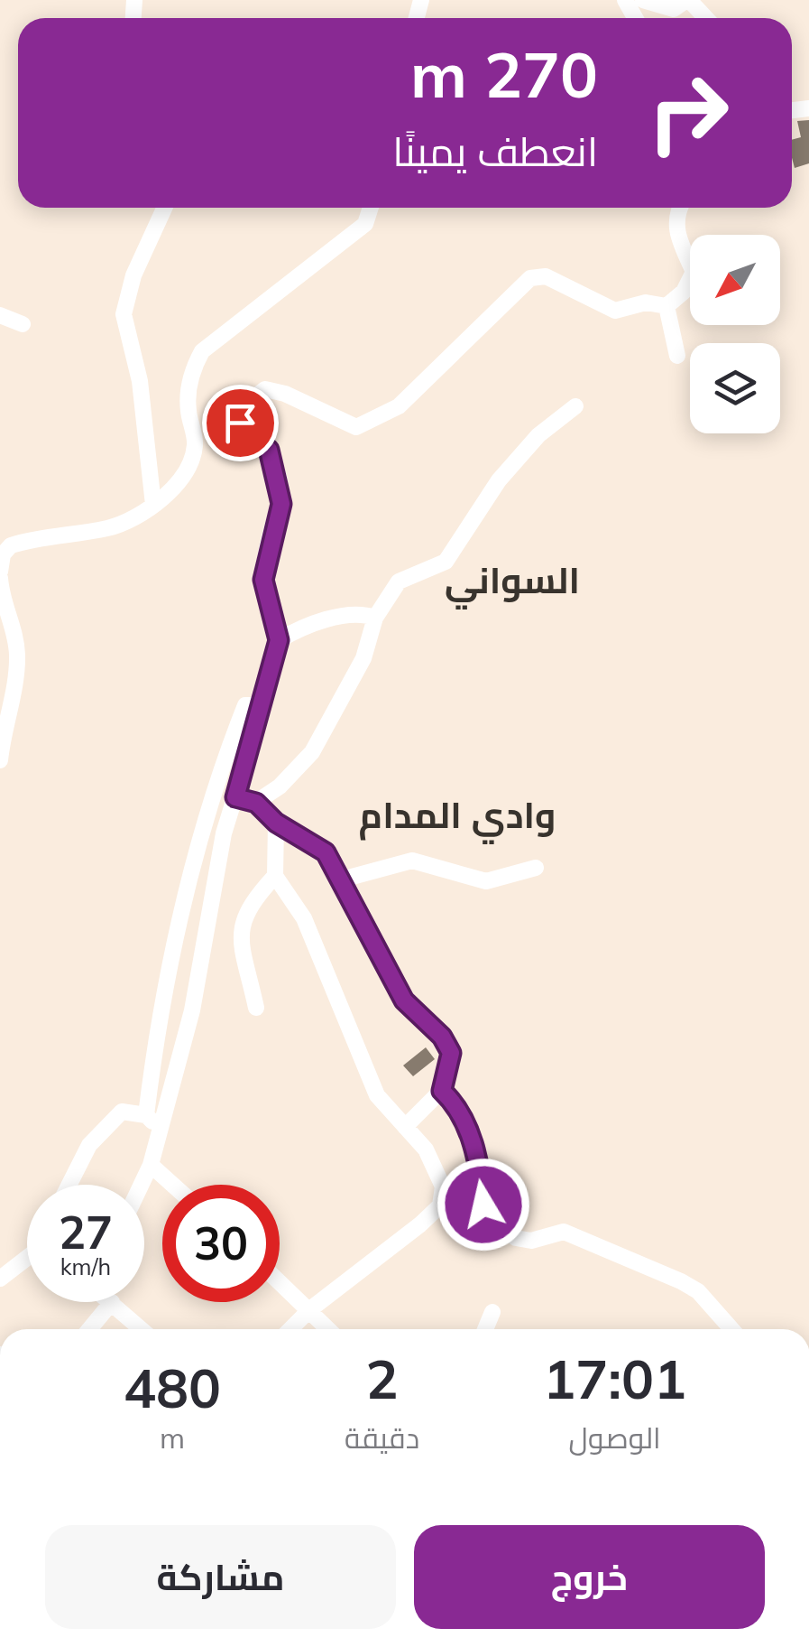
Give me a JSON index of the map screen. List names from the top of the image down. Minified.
{"districts":["السواني","وادي المدام"],"north":"bottom left","page":{"turn":["270 m","انعطف يمينًا"],"speed":"27 km/h","limit":"30","eta":["17:01","الوصول","2","دقيقة","480","m"],"buttons":["خروج","مشاركة"]}}
